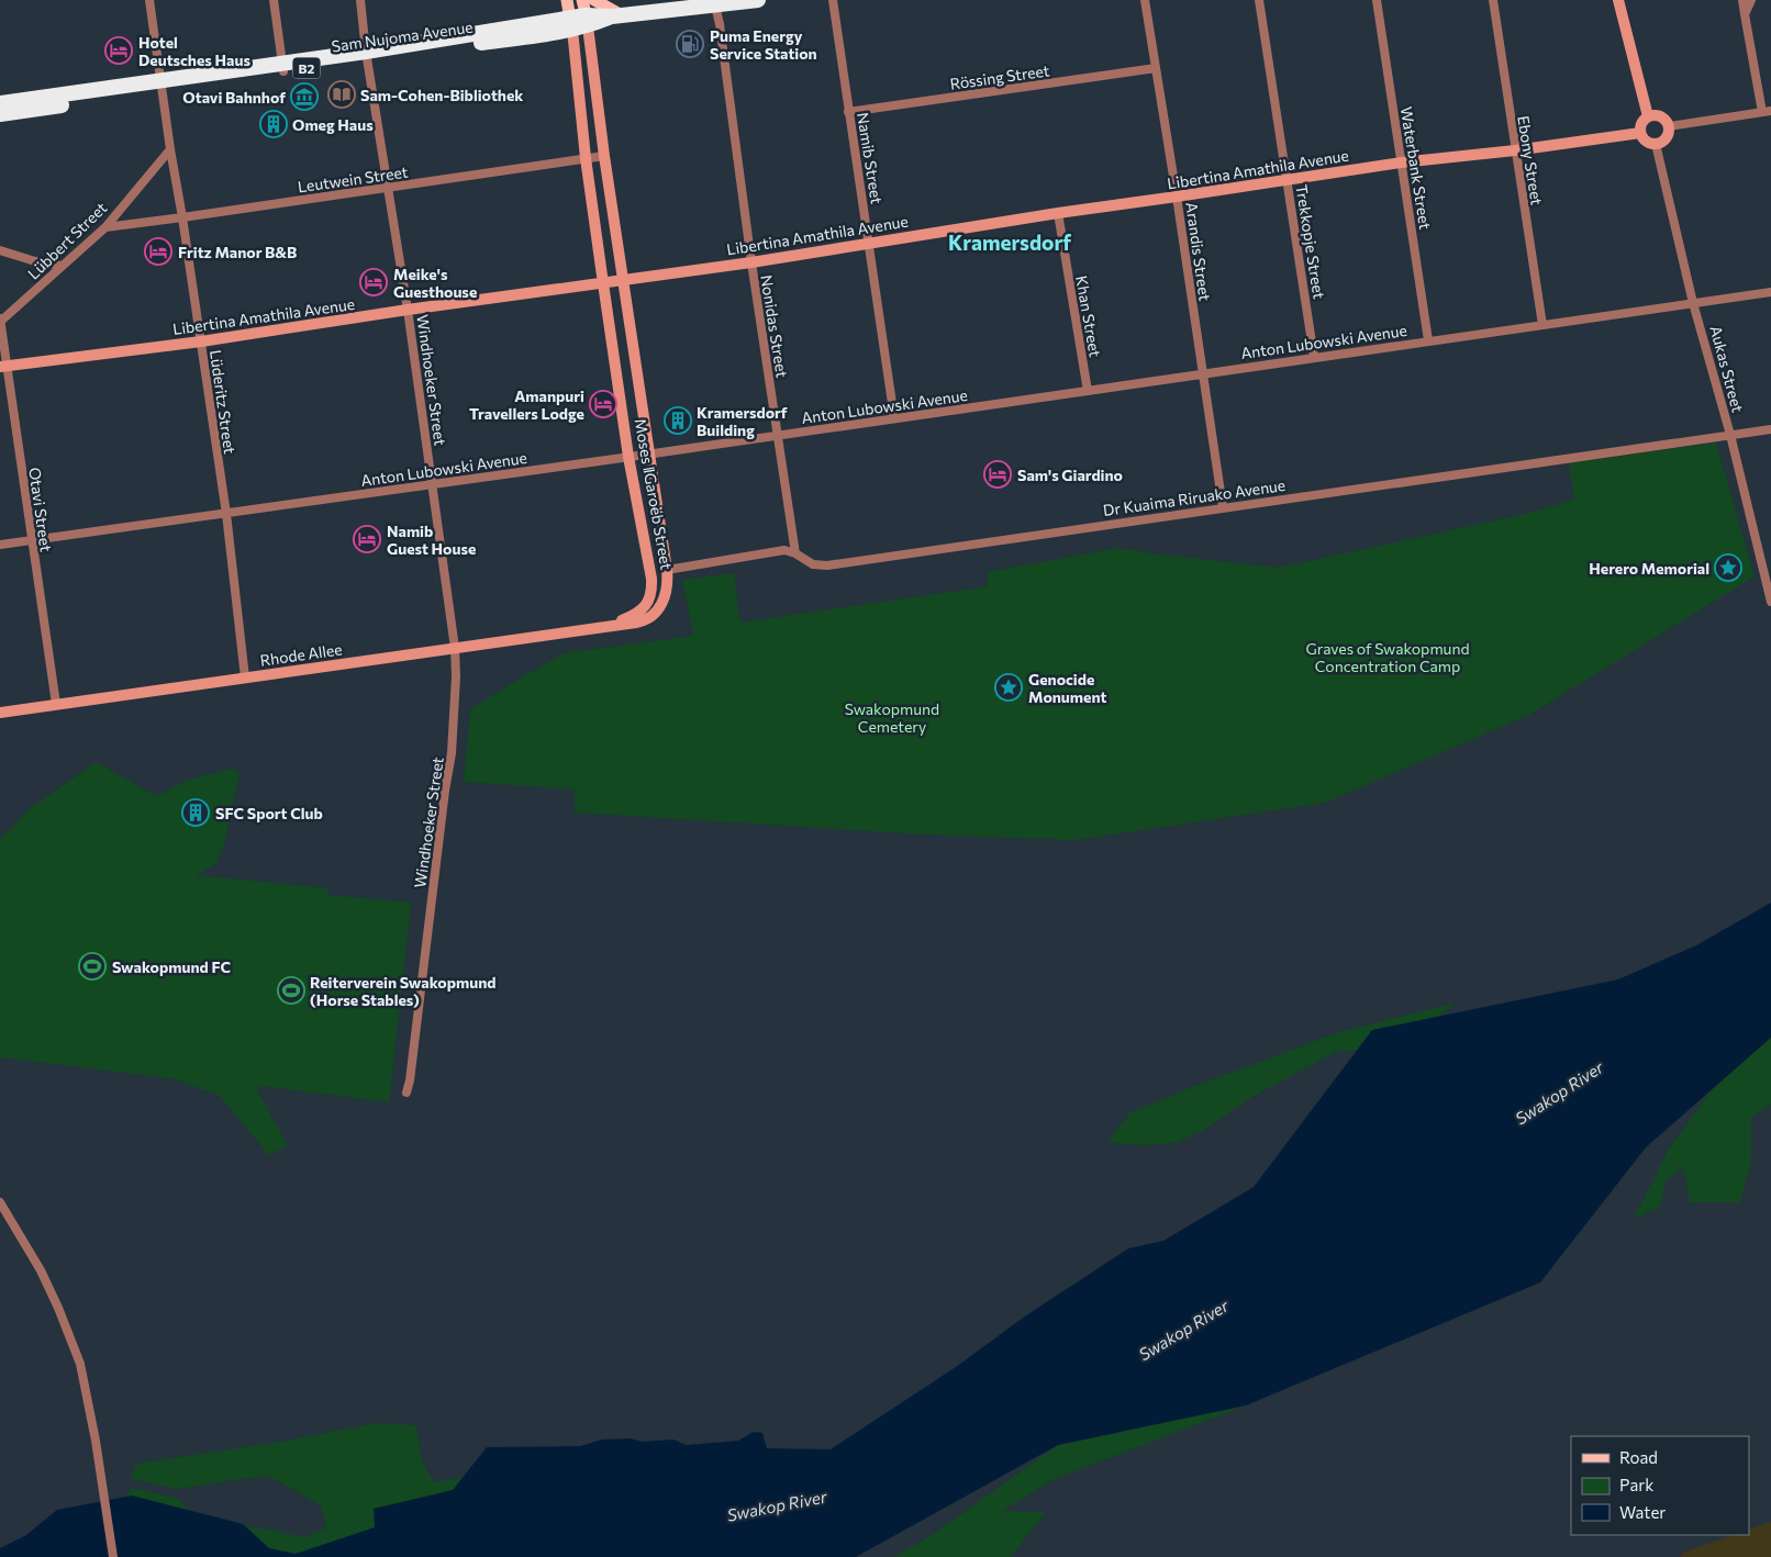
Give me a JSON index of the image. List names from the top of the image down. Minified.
{"streets":{"highway":["Sam Nujoma Avenue","B2"],"main road":["Libertina Amathila Avenue","Moses ǁGaroëb Street","Rhode Allee"],"street":["Rössing Street","Namib Street","Ebony Street","Waterbank Street","Leutwein Street","Lübbert Street","Trekkopje Street","Arandis Street","Khan Street","Nonidas Street","Anton Lubowski Avenue","Aukas Street","Windhoeker Street","Lüderitz Street","Dr Kuaima Riruako Avenue","Otavi Street"]},"crossings":[["Sam Nujoma Avenue","Nonidas Street"],["Sam Nujoma Avenue","Windhoeker Street"],["Sam Nujoma Avenue","Lüderitz Street"],["Sam Nujoma Avenue","Moses ǁGaroëb Street"],["Rössing Street","Namib Street"],["Rössing Street","Arandis Street"],["Namib Street","Libertina Amathila Avenue"],["Namib Street","Anton Lubowski Avenue"],["Ebony Street","Libertina Amathila Avenue"],["Ebony Street","Anton Lubowski Avenue"],["Waterbank Street","Libertina Amathila Avenue"],["Waterbank Street","Anton Lubowski Avenue"],["Libertina Amathila Avenue","Trekkopje Street"],["Libertina Amathila Avenue","Arandis Street"],["Libertina Amathila Avenue","Khan Street"],["Libertina Amathila Avenue","Nonidas Street"],["Libertina Amathila Avenue","Aukas Street"],["Libertina Amathila Avenue","Windhoeker Street"],["Libertina Amathila Avenue","Lüderitz Street"],["Libertina Amathila Avenue","Moses ǁGaroëb Street"],["Libertina Amathila Avenue","Otavi Street"],["Leutwein Street","Lübbert Street"],["Leutwein Street","Windhoeker Street"],["Leutwein Street","Lüderitz Street"],["Leutwein Street","Moses ǁGaroëb Street"],["Lübbert Street","Lüderitz Street"],["Lübbert Street","Otavi Street"],["Trekkopje Street","Anton Lubowski Avenue"],["Arandis Street","Anton Lubowski Avenue"],["Arandis Street","Dr Kuaima Riruako Avenue"],["Khan Street","Anton Lubowski Avenue"],["Nonidas Street","Anton Lubowski Avenue"],["Nonidas Street","Dr Kuaima Riruako Avenue"],["Anton Lubowski Avenue","Aukas Street"],["Anton Lubowski Avenue","Windhoeker Street"],["Anton Lubowski Avenue","Lüderitz Street"],["Anton Lubowski Avenue","Moses ǁGaroëb Street"],["Anton Lubowski Avenue","Otavi Street"],["Aukas Street","Dr Kuaima Riruako Avenue"],["Windhoeker Street","Rhode Allee"],["Lüderitz Street","Rhode Allee"],["Moses ǁGaroëb Street","Dr Kuaima Riruako Avenue"],["Moses ǁGaroëb Street","Rhode Allee"],["Otavi Street","Rhode Allee"]],"districts":["Kramersdorf"],"water":["Swakop River"],"parks":["Graves of Swakopmund Concentration Camp","Swakopmund Cemetery"],"places":{"fuel station":["Puma Energy Service Station"],"hotel":["Hotel Deutsches Haus","Fritz Manor B&B","Meike's Guesthouse","Amanpuri Travellers Lodge","Sam's Giardino","Namib Guest House"],"library":["Sam-Cohen-Bibliothek"],"museum":["Otavi Bahnhof"],"building":["Omeg Haus","Kramersdorf Building","SFC Sport Club"],"place":["Herero Memorial","Genocide Monument"],"sports":["Swakopmund FC","Reiterverein Swakopmund (Horse Stables)"]},"legend":["Road","Park","Water"]}
